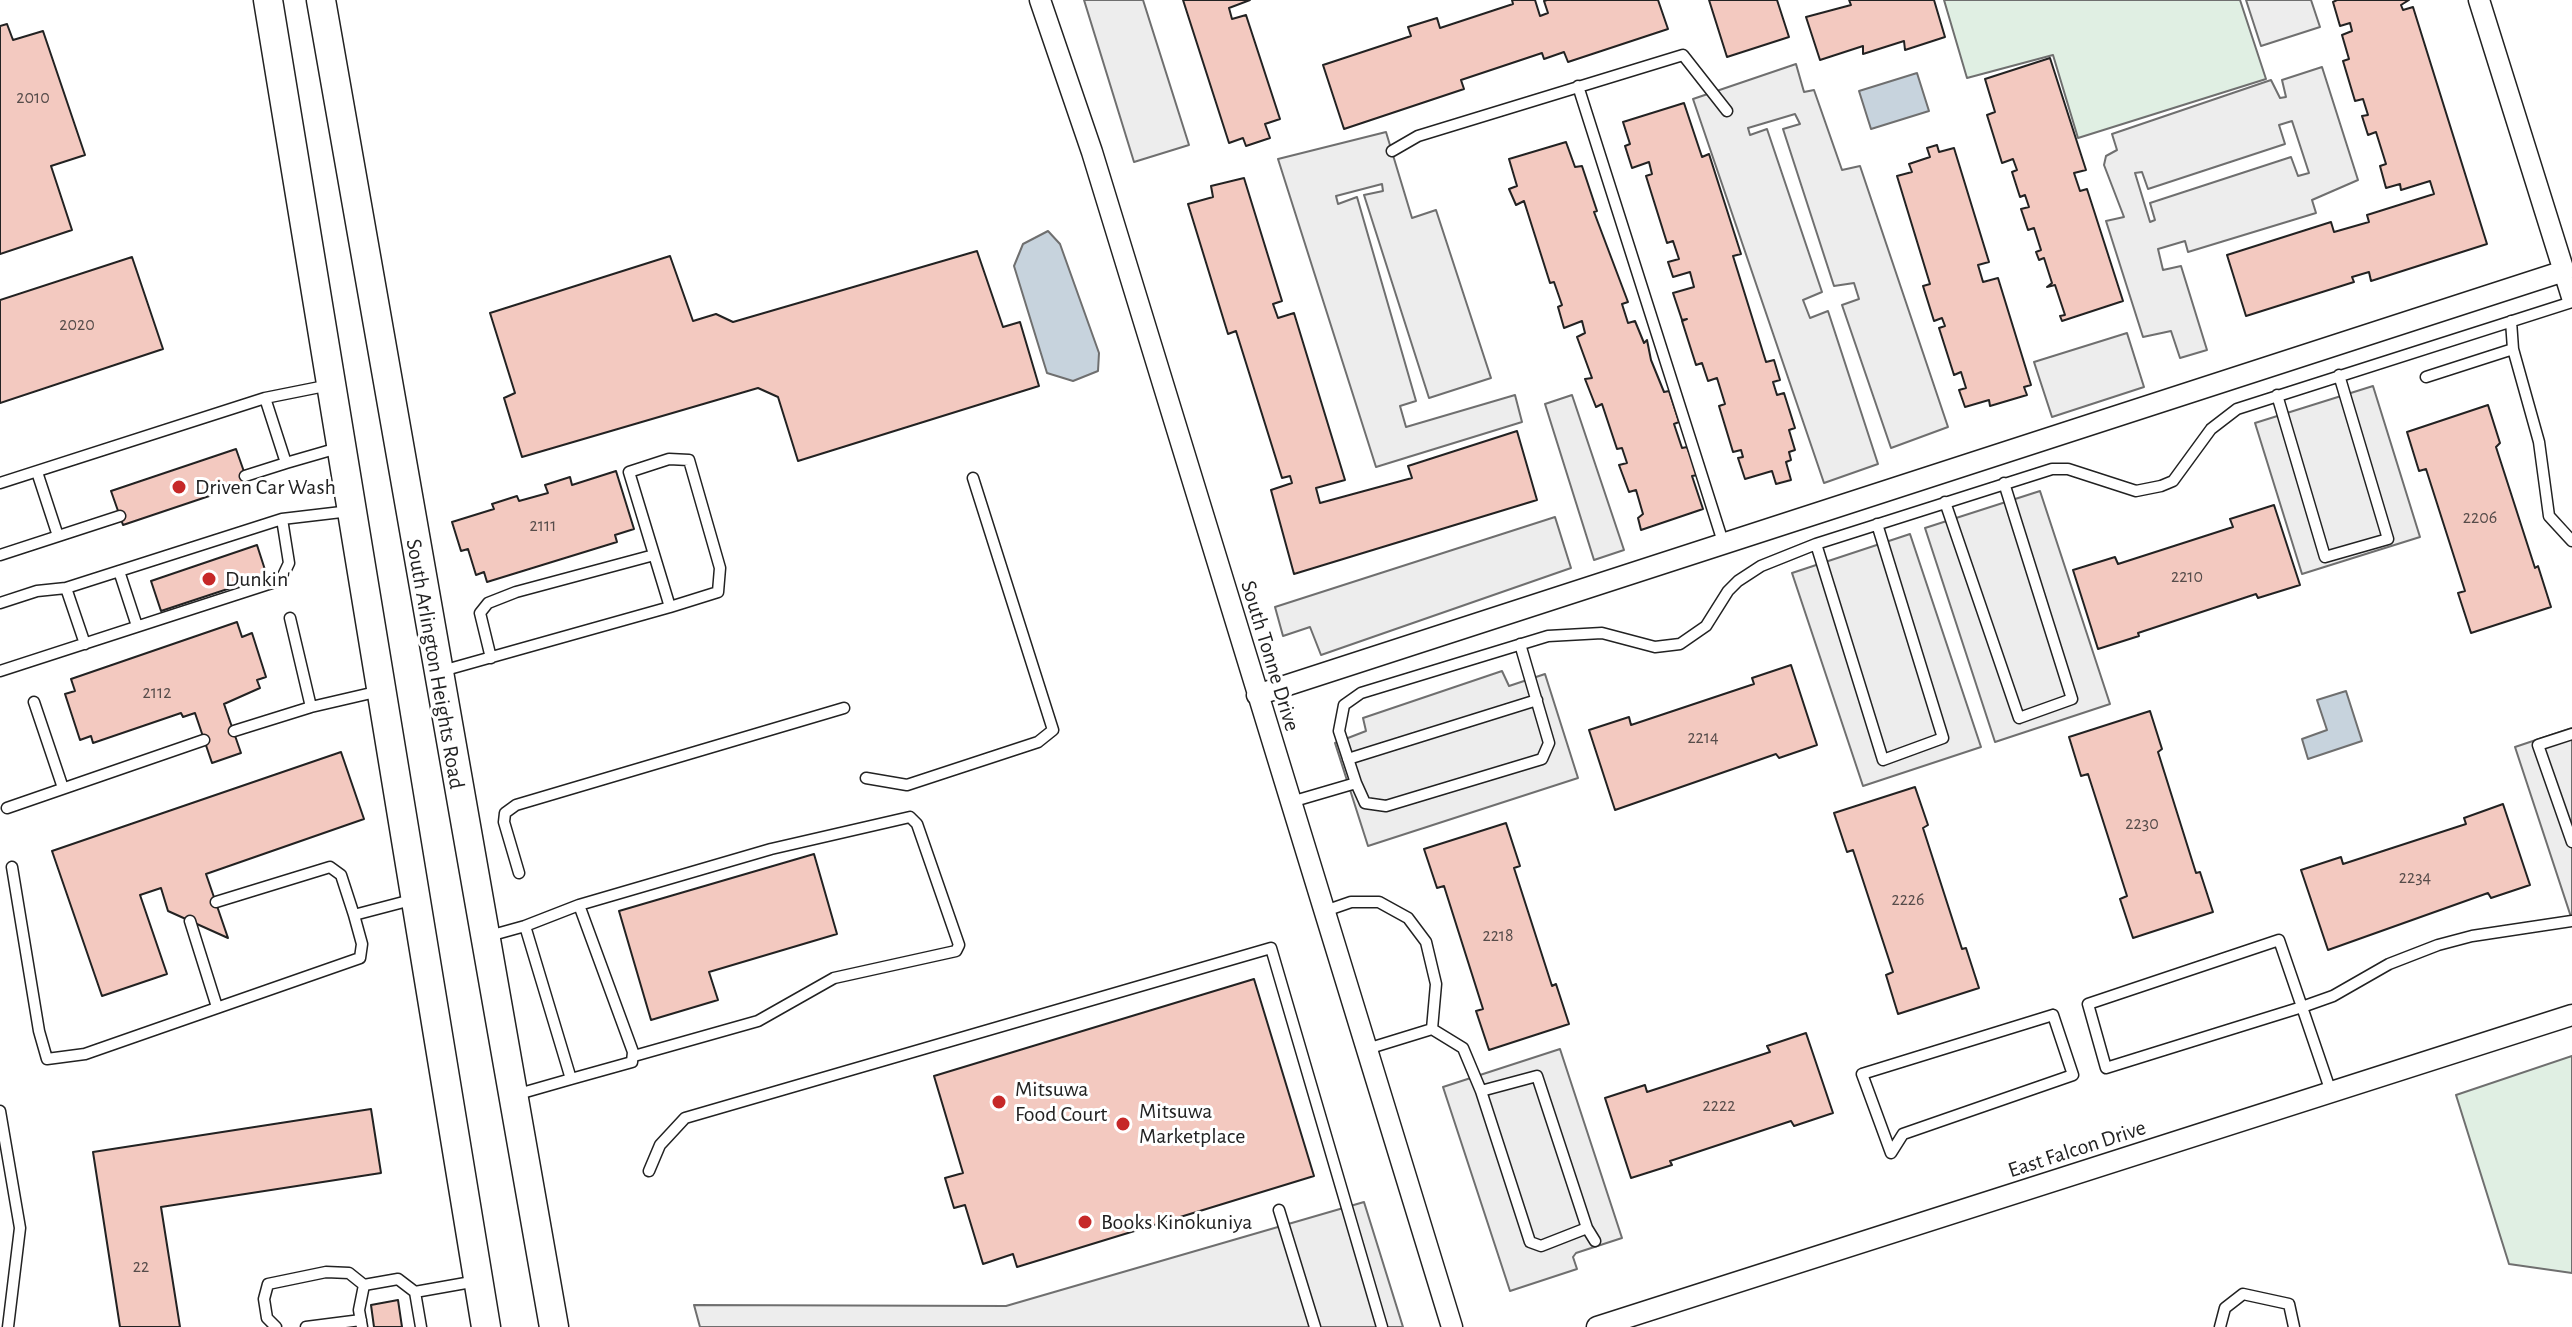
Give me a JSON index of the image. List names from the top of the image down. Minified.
{"streets":{"main road":["South Arlington Heights Road"],"street":["South Tonne Drive","East Falcon Drive"]},"places":["Driven Car Wash","Dunkin'","Mitsuwa Food Court","Mitsuwa Marketplace","Books Kinokuniya"],"house_numbers":["2010","2020","2206","2111","2210","2112","2214","2230","2234","2226","2218","2222","22"]}
